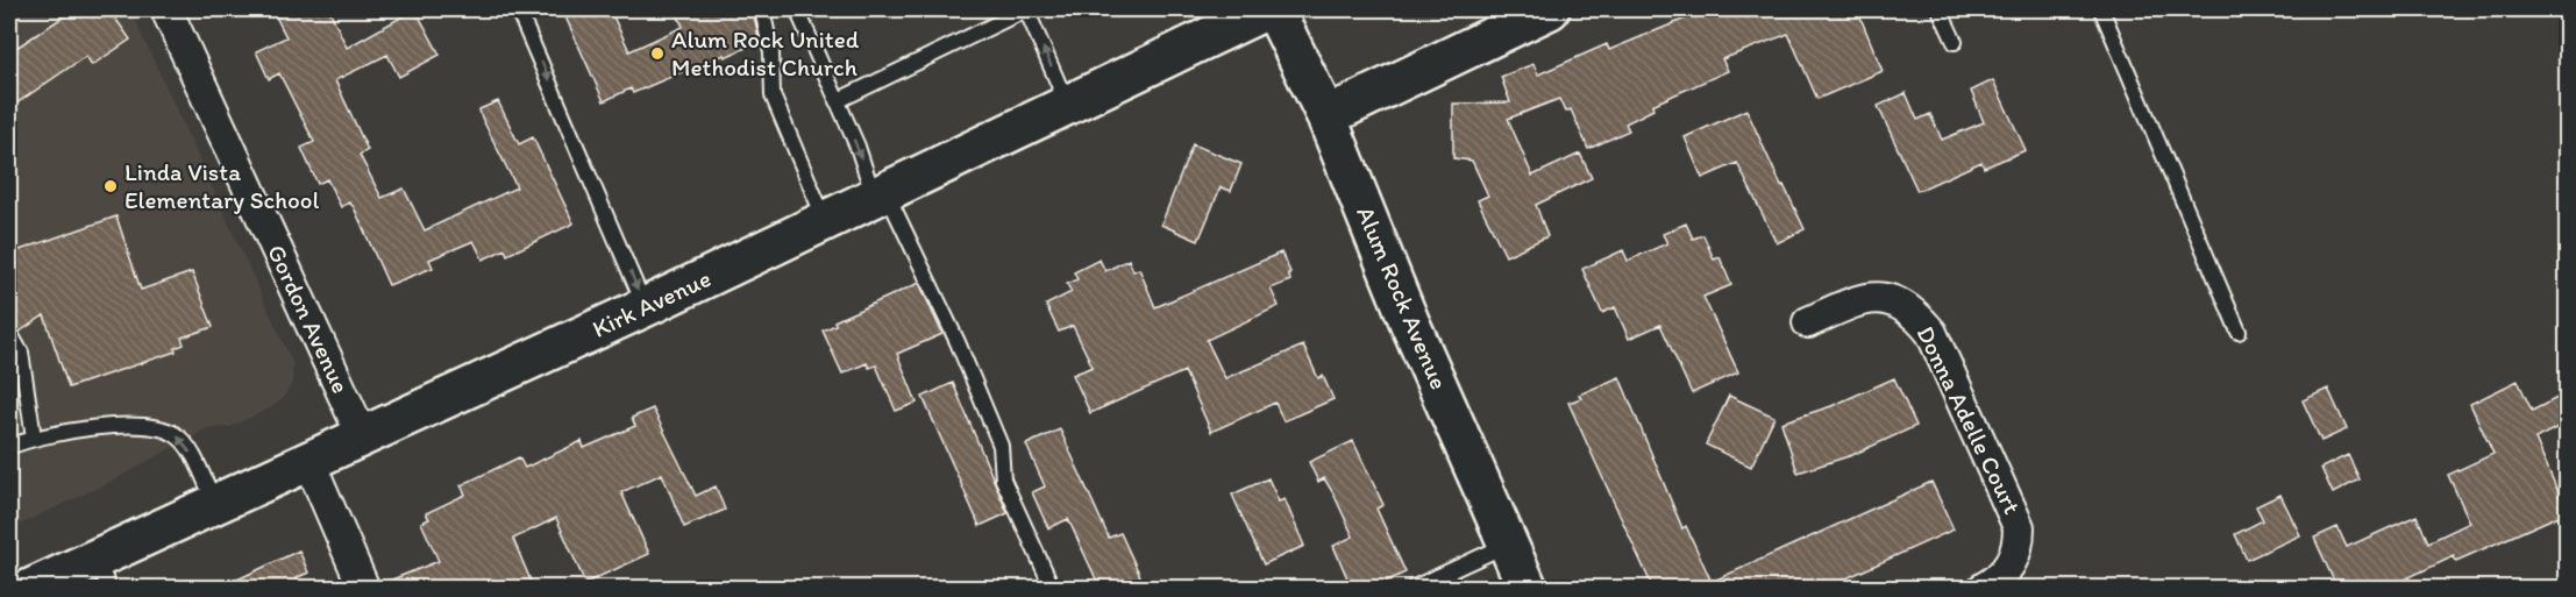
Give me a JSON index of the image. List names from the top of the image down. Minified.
{"streets":{"street":["Alum Rock Avenue","Kirk Avenue","Gordon Avenue","Donna Adelle Court"]},"crossings":[["Kirk Avenue","Gordon Avenue"]],"places":["Alum Rock United Methodist Church","Linda Vista Elementary School"]}
